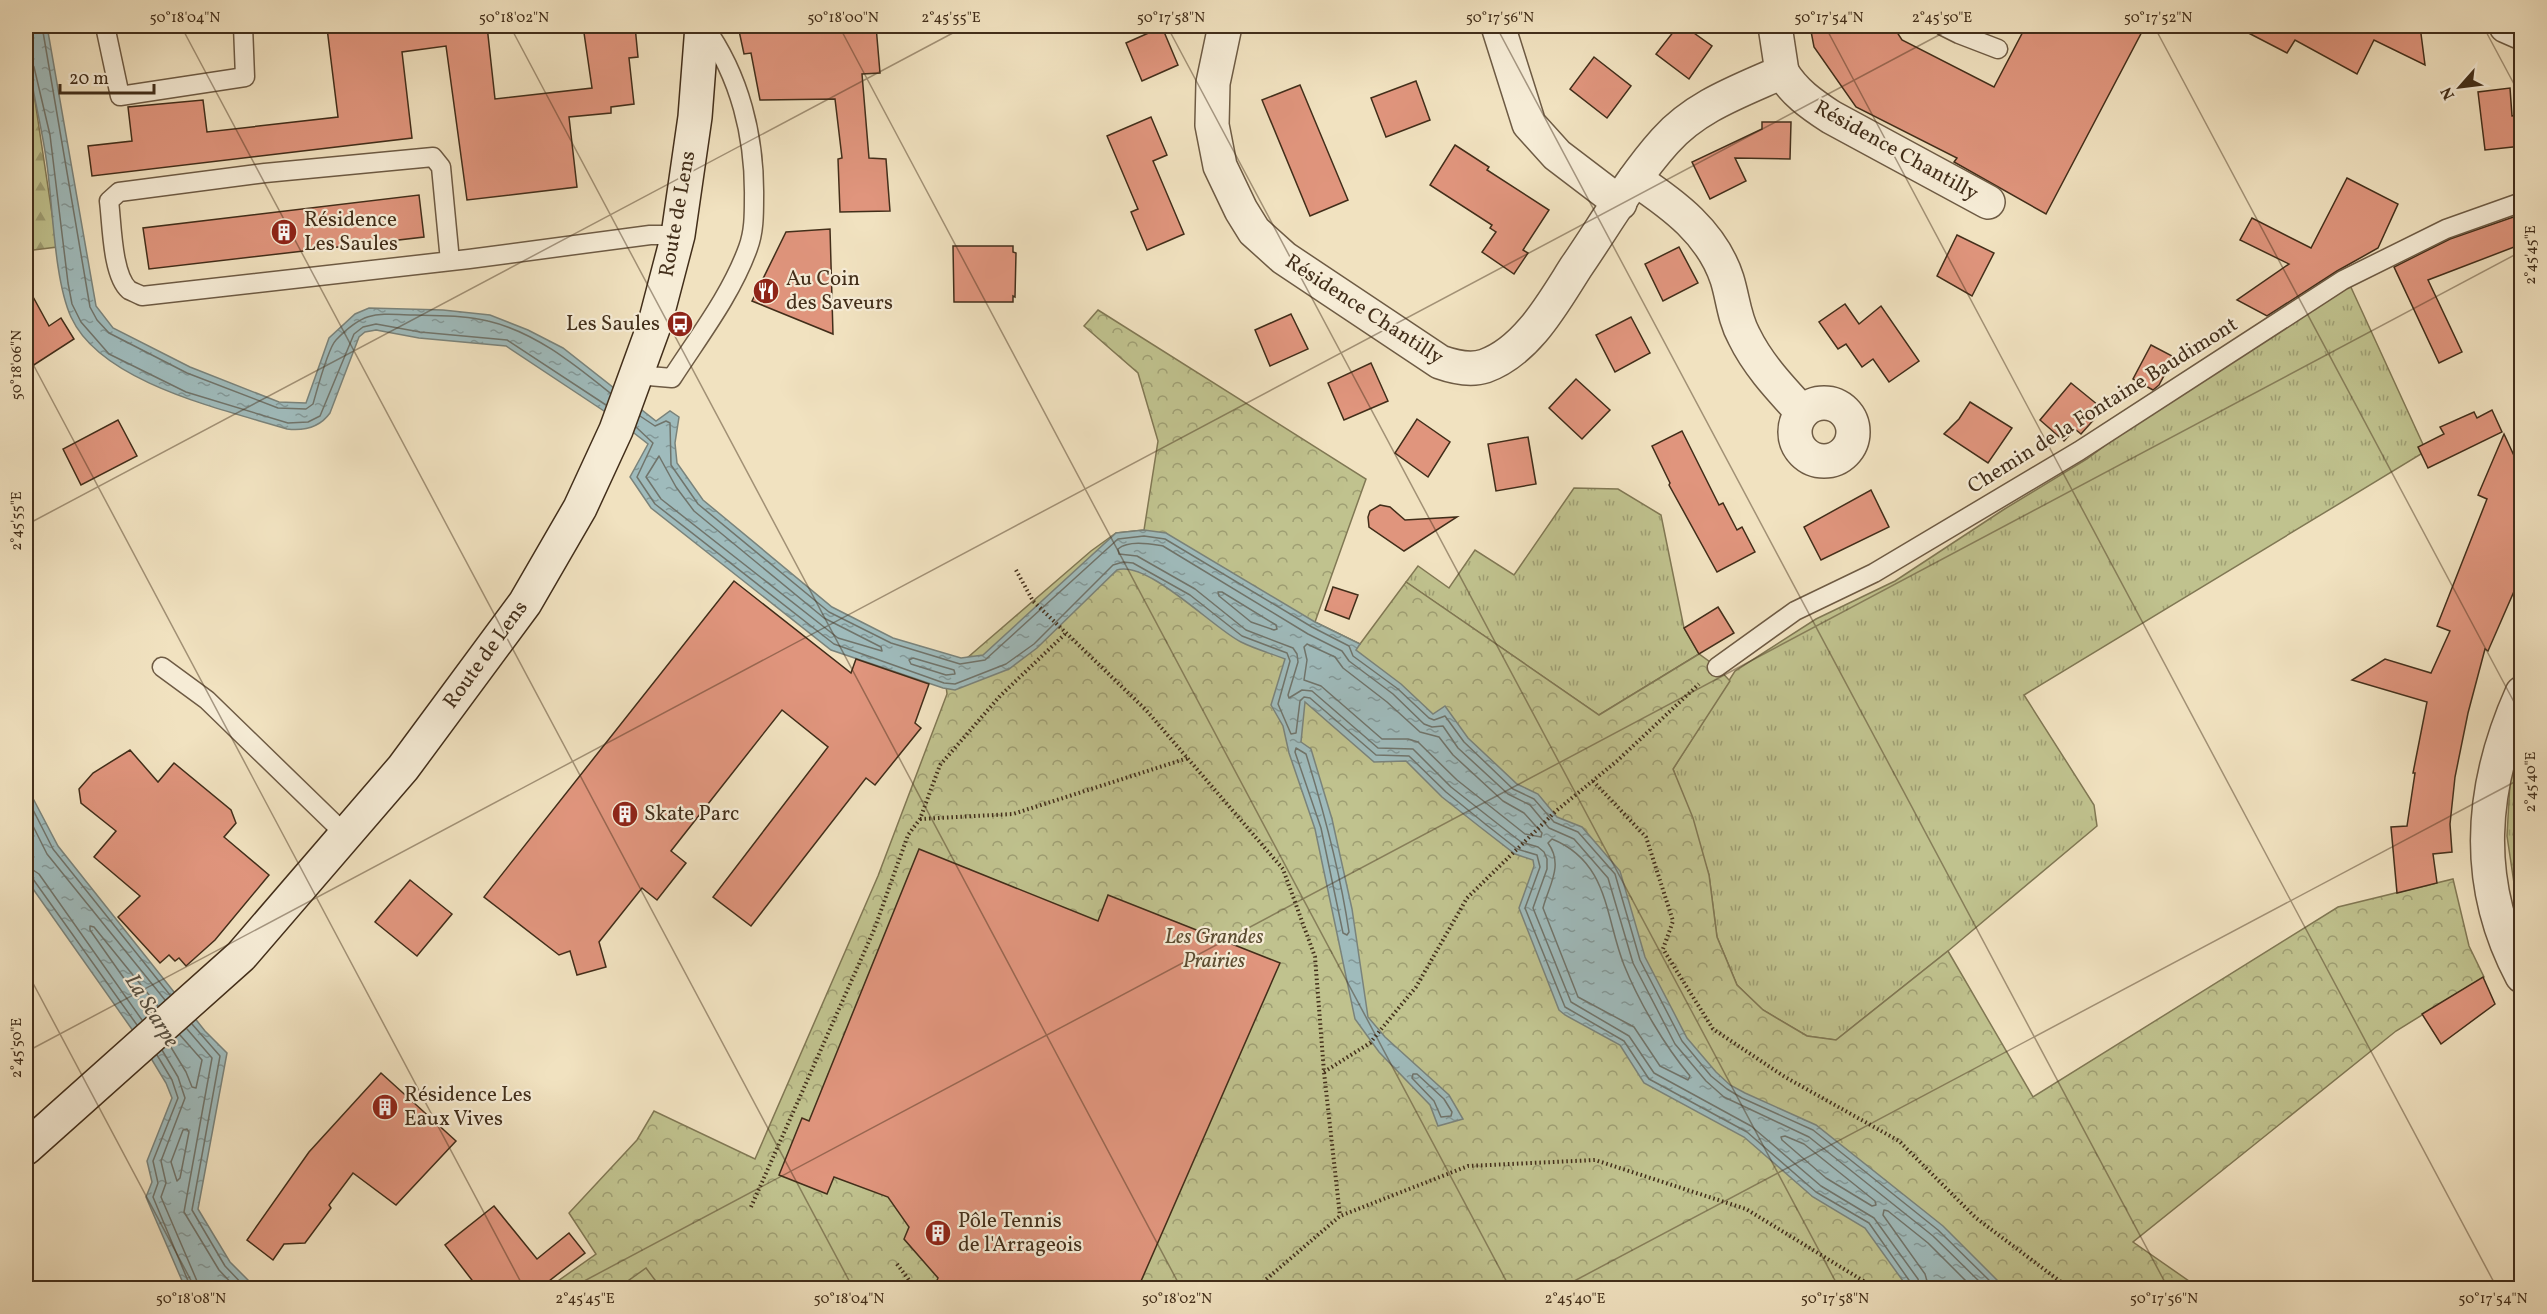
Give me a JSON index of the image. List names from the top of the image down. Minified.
{"streets":{"street":["Résidence Chantilly","Route de Lens"],"lane":["Chemin de la Fontaine Baudimont"]},"water":["La Scarpe"],"parks":["Les Grandes Prairies"],"places":{"building":["Résidence Les Saules","Skate Parc","Résidence Les Eaux Vives","Pôle Tennis de l'Arrageois"],"restaurant":["Au Coin des Saveurs"],"bus stop":["Les Saules"]},"scale_bar":"20 m","north":"bottom left","coordinates":["50°18'04\"N","50°18'02\"N","50°18'00\"N","2°45'55\"E","50°17'58\"N","50°17'56\"N","50°17'54\"N","2°45'50\"E","50°17'52\"N","2°45'45\"E","50°18'06\"N","2°45'40\"E","50°18'08\"N"]}
